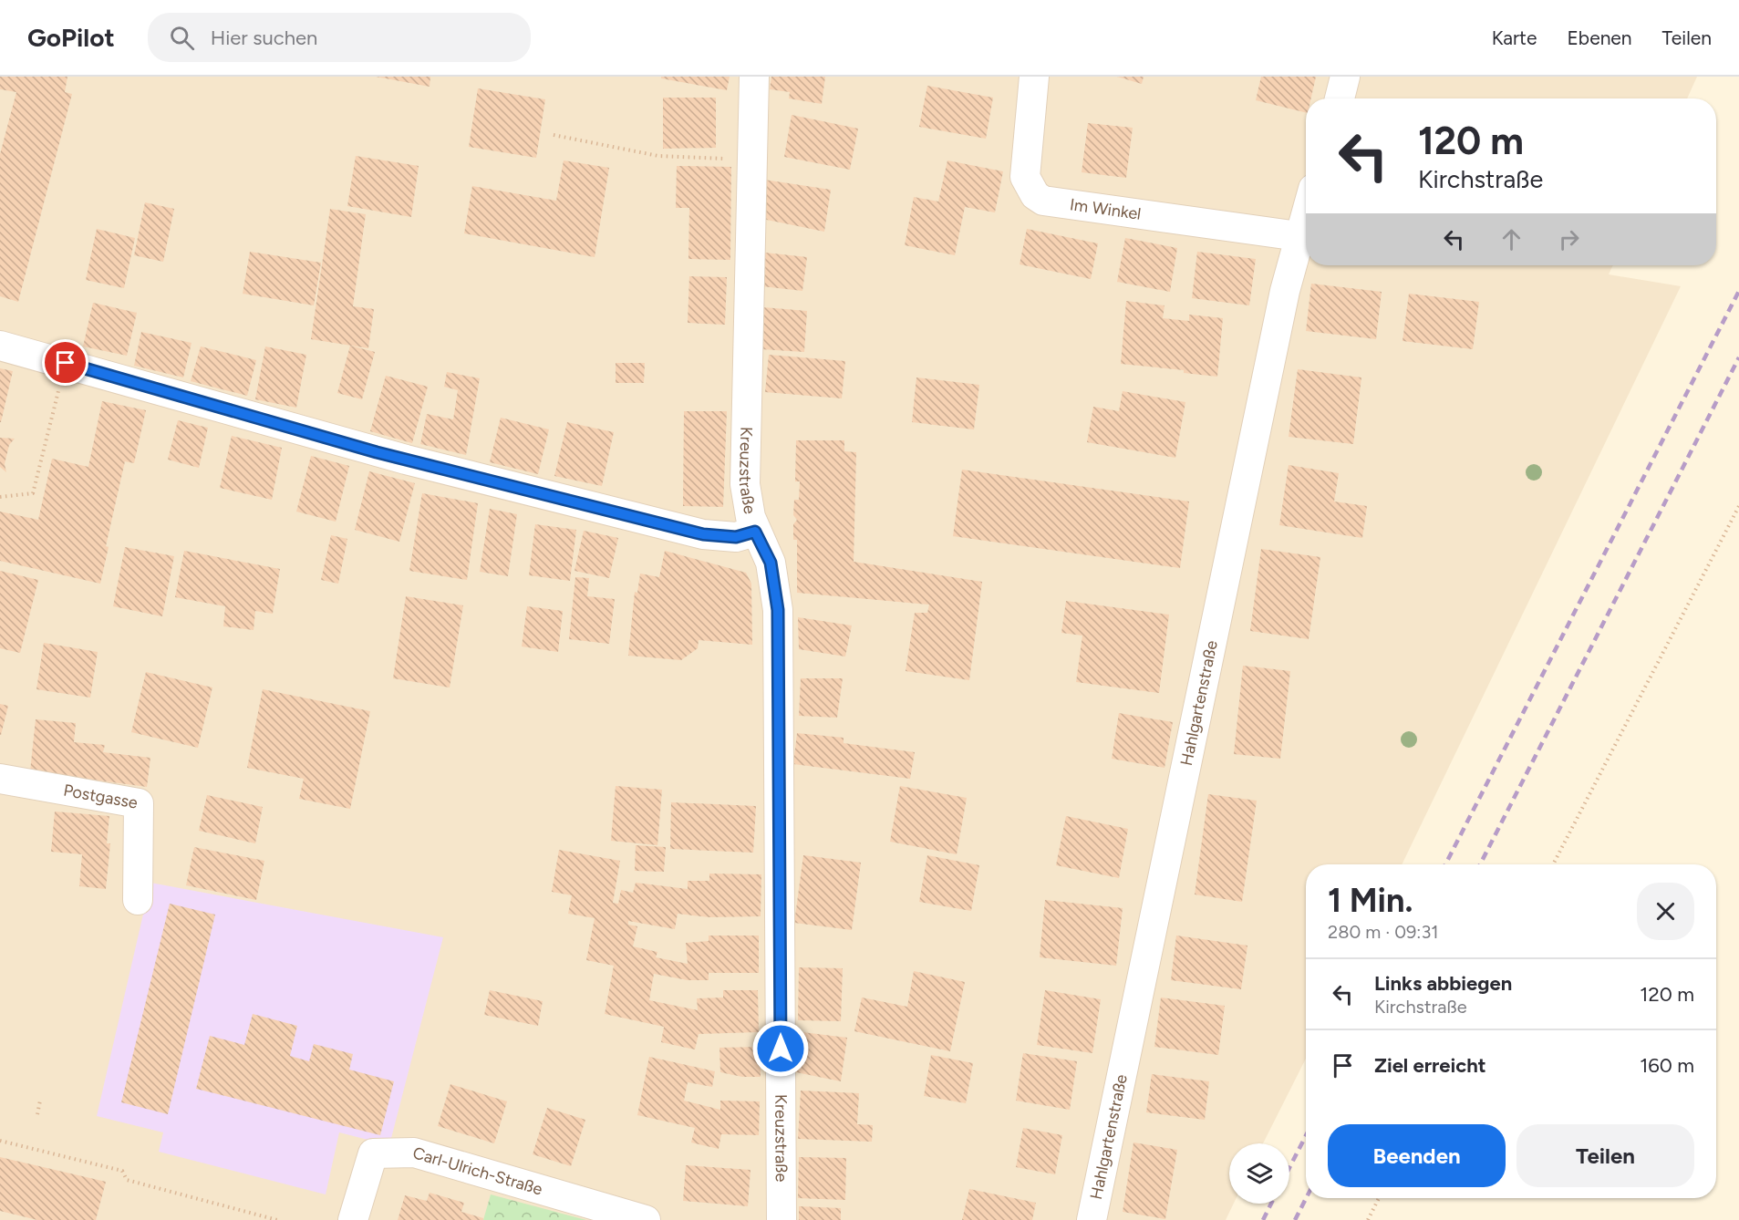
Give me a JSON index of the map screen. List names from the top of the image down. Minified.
{"streets":{"street":["Im Winkel","Kreuzstraße","Hahlgartenstraße","Postgasse","Carl-Ulrich-Straße"]},"crossings":[["Im Winkel","Hahlgartenstraße"]],"page":{"header":"GoPilot","search":"Hier suchen","nav":["Karte","Ebenen","Teilen"],"turn":["120 m","Kirchstraße"],"heading":["1 Min.","280 m · 09:31"],"list":[{"name":"Links abbiegen","note":"Kirchstraße","value":"120 m"},{"name":"Ziel erreicht","value":"160 m"}],"buttons":["Beenden","Teilen"]}}
